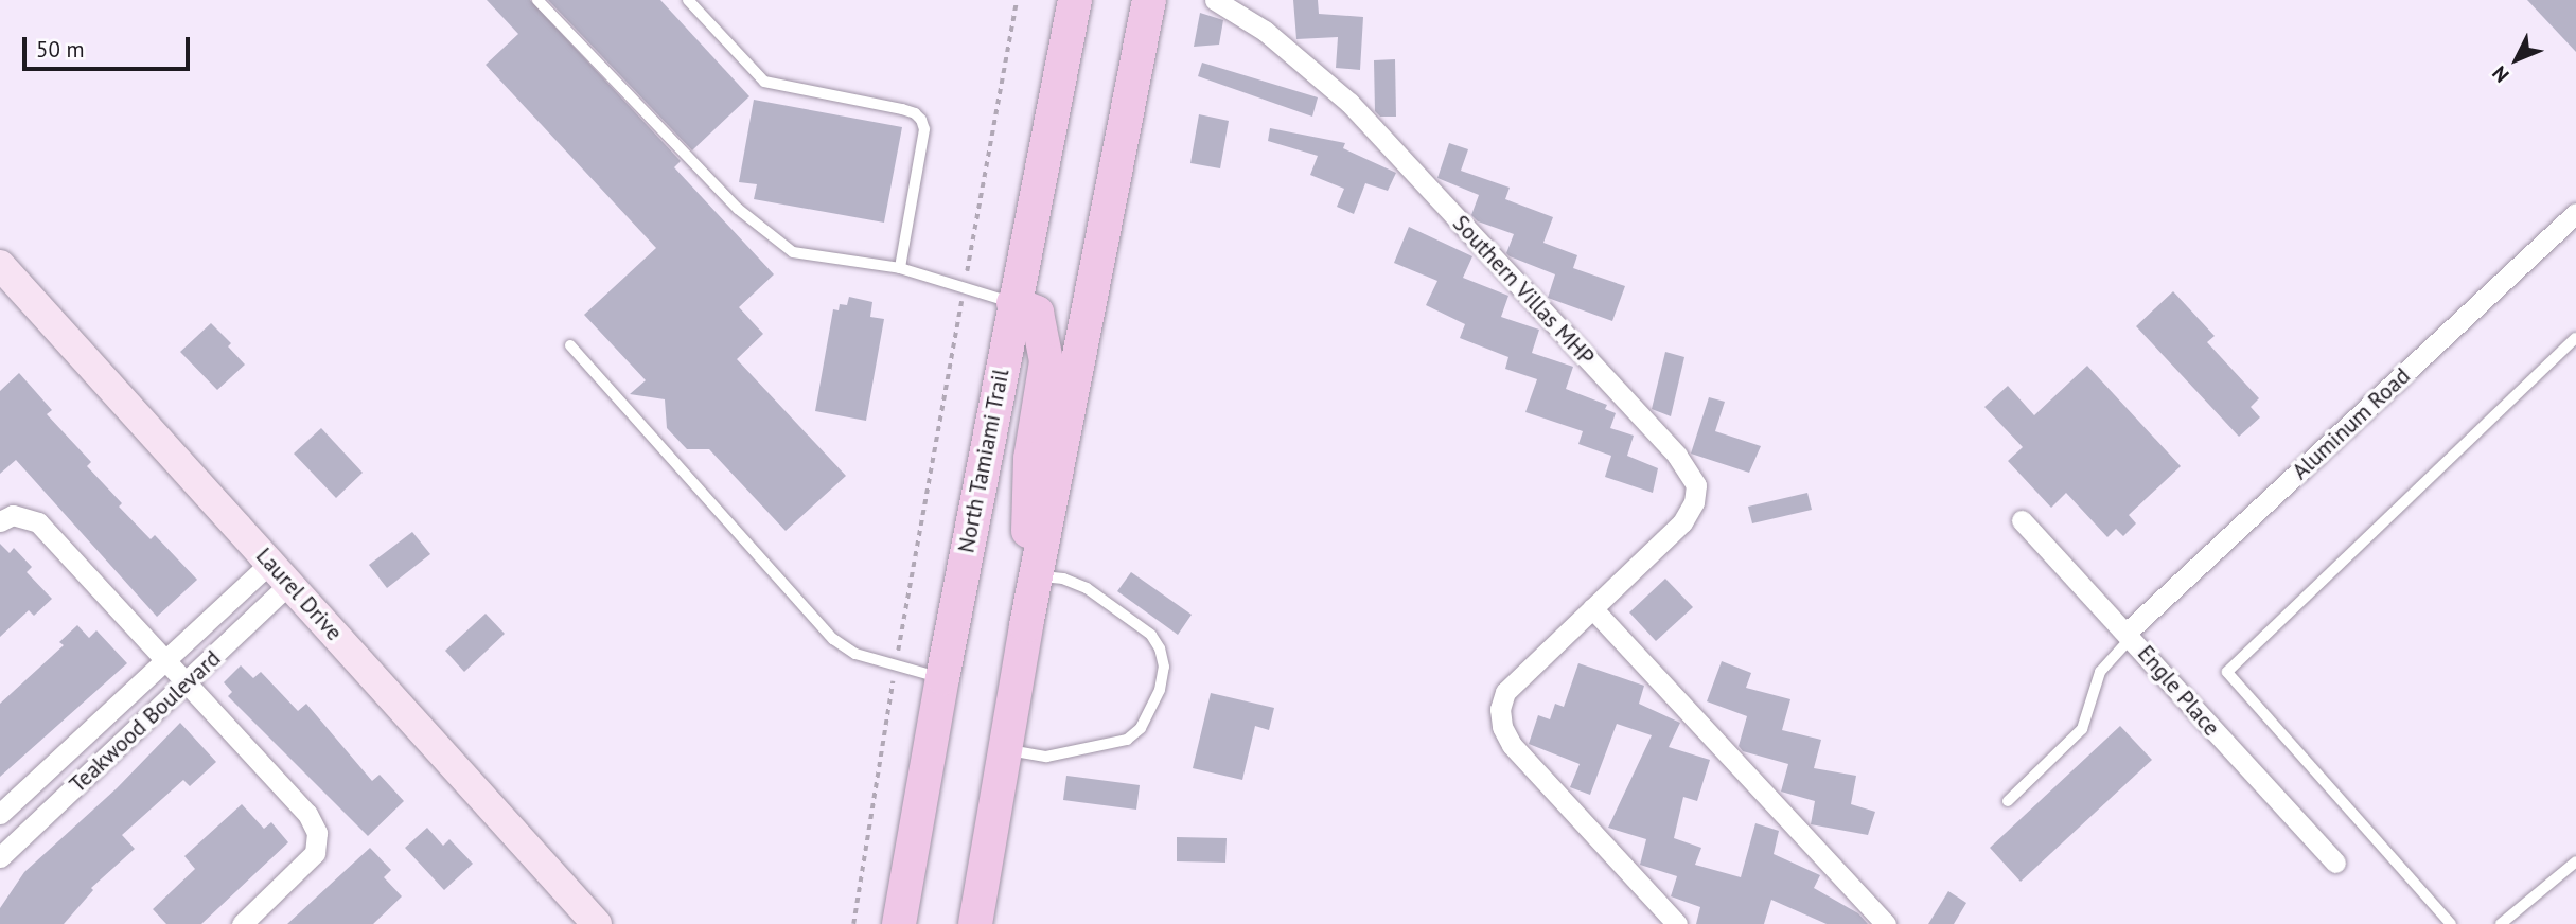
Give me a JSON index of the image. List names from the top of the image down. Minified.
{"streets":{"main road":["North Tamiami Trail"],"street":["Southern Villas MHP","Aluminum Road","Laurel Drive","Engle Place","Teakwood Boulevard"]},"crossings":[["Aluminum Road","Engle Place"],["Laurel Drive","Teakwood Boulevard"]],"scale_bar":"50 m","north":"bottom left"}
